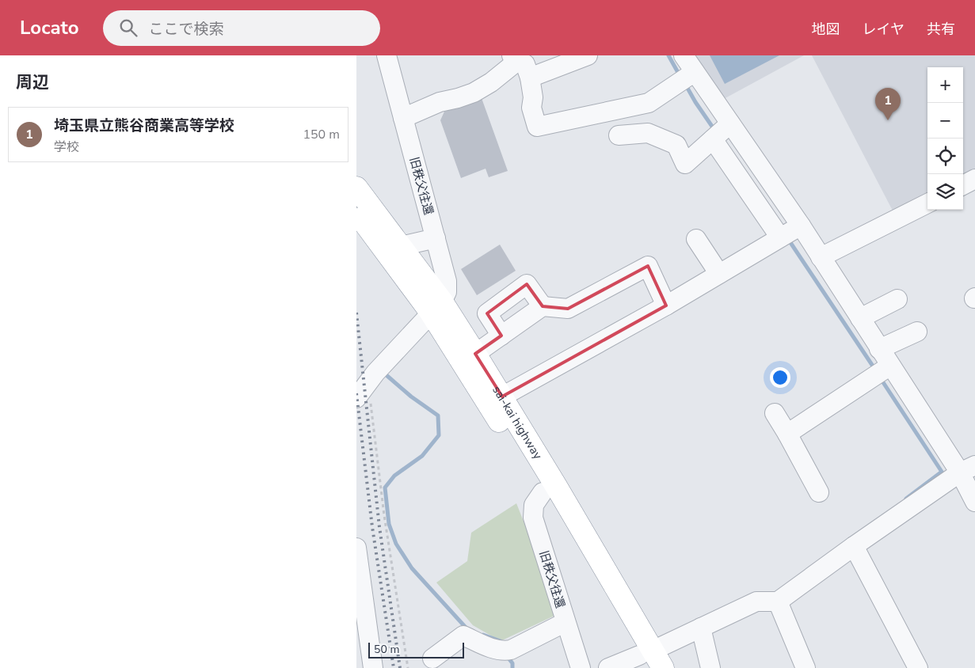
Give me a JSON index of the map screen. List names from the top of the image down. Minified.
{"streets":{"highway":["sai-kai highway"],"street":["旧秩父往還"]},"crossings":[["旧秩父往還","sai-kai highway"]],"scale_bar":"50 m","page":{"header":"Locato","search":"ここで検索","nav":["地図","レイヤ","共有"],"heading":"周辺","map_buttons":["+","−"],"pins":"1","list":[{"mark":"1","name":"埼玉県立熊谷商業高等学校","note":"学校","value":"150 m"}],"scale":"50 m"}}
